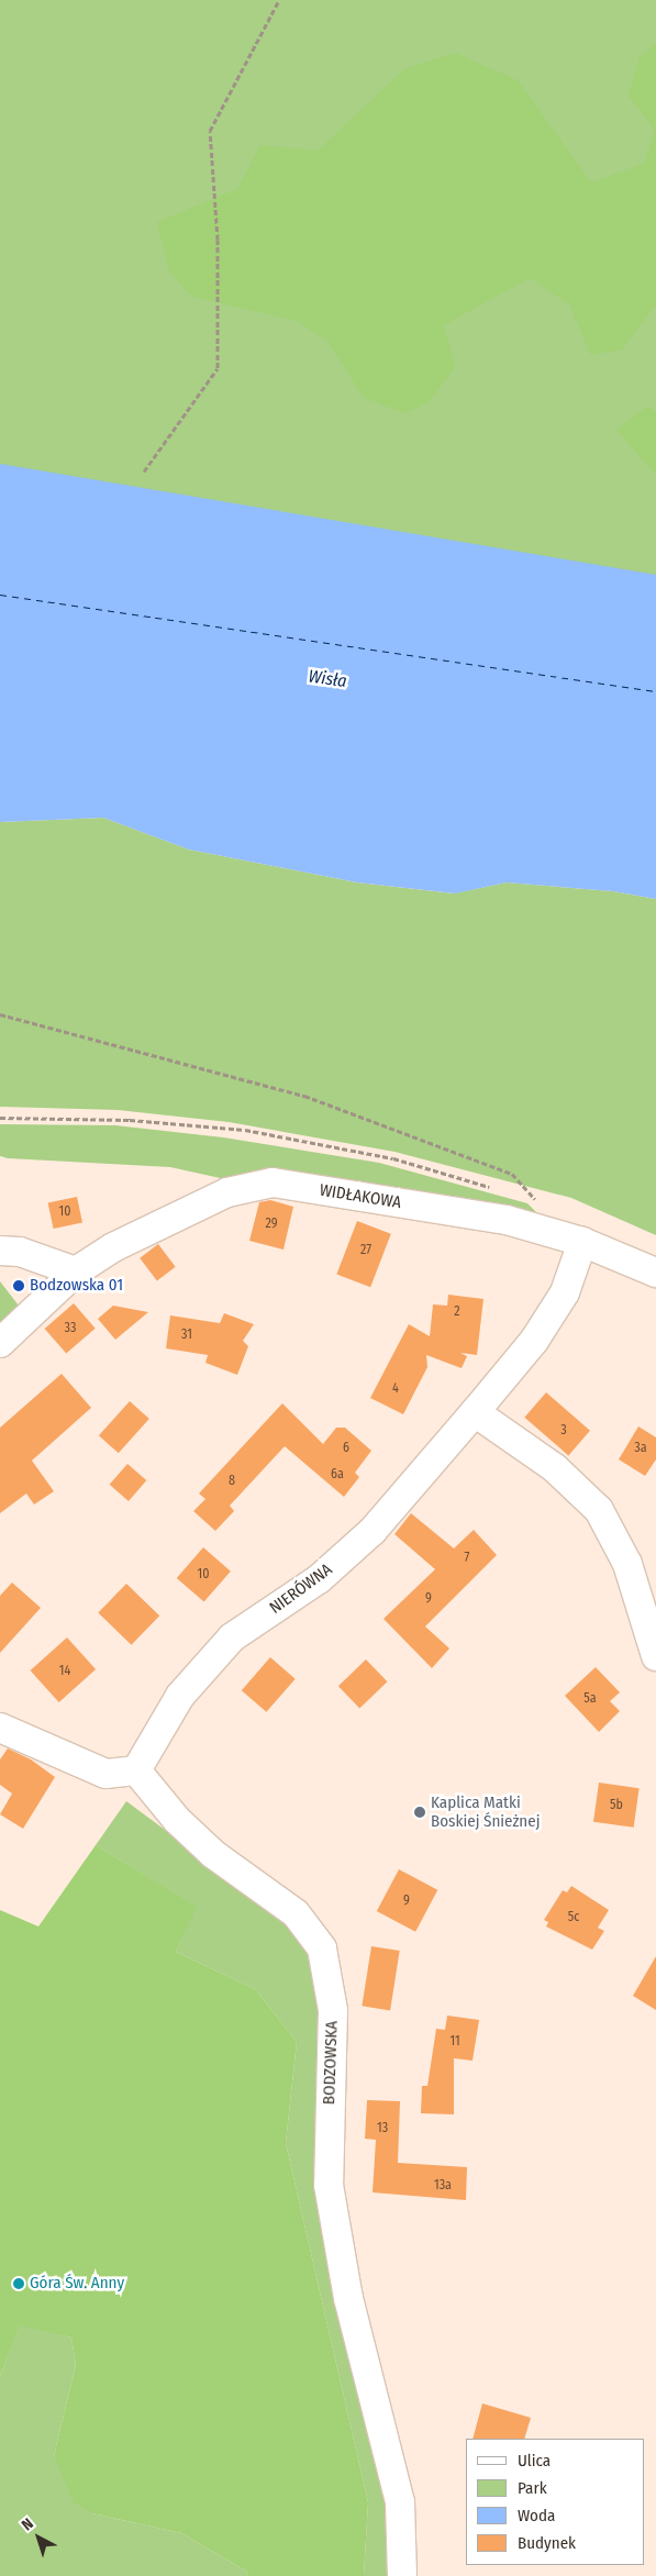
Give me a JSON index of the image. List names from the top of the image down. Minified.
{"streets":{"street":["WIDŁAKOWA","NIERÓWNA","BODZOWSKA"]},"crossings":[["WIDŁAKOWA","NIERÓWNA"],["NIERÓWNA","BODZOWSKA"]],"water":["Wisła"],"places":["Bodzowska 01","Kaplica Matki Boskiej Śnieżnej","Góra Św. Anny"],"house_numbers":["10","29","27","2","33","31","4","3","6","3a","6a","8","7","10","9","14","5a","5b","9","5c","11","13","13a"],"legend":["Ulica","Park","Woda","Budynek"],"north":"top left"}
